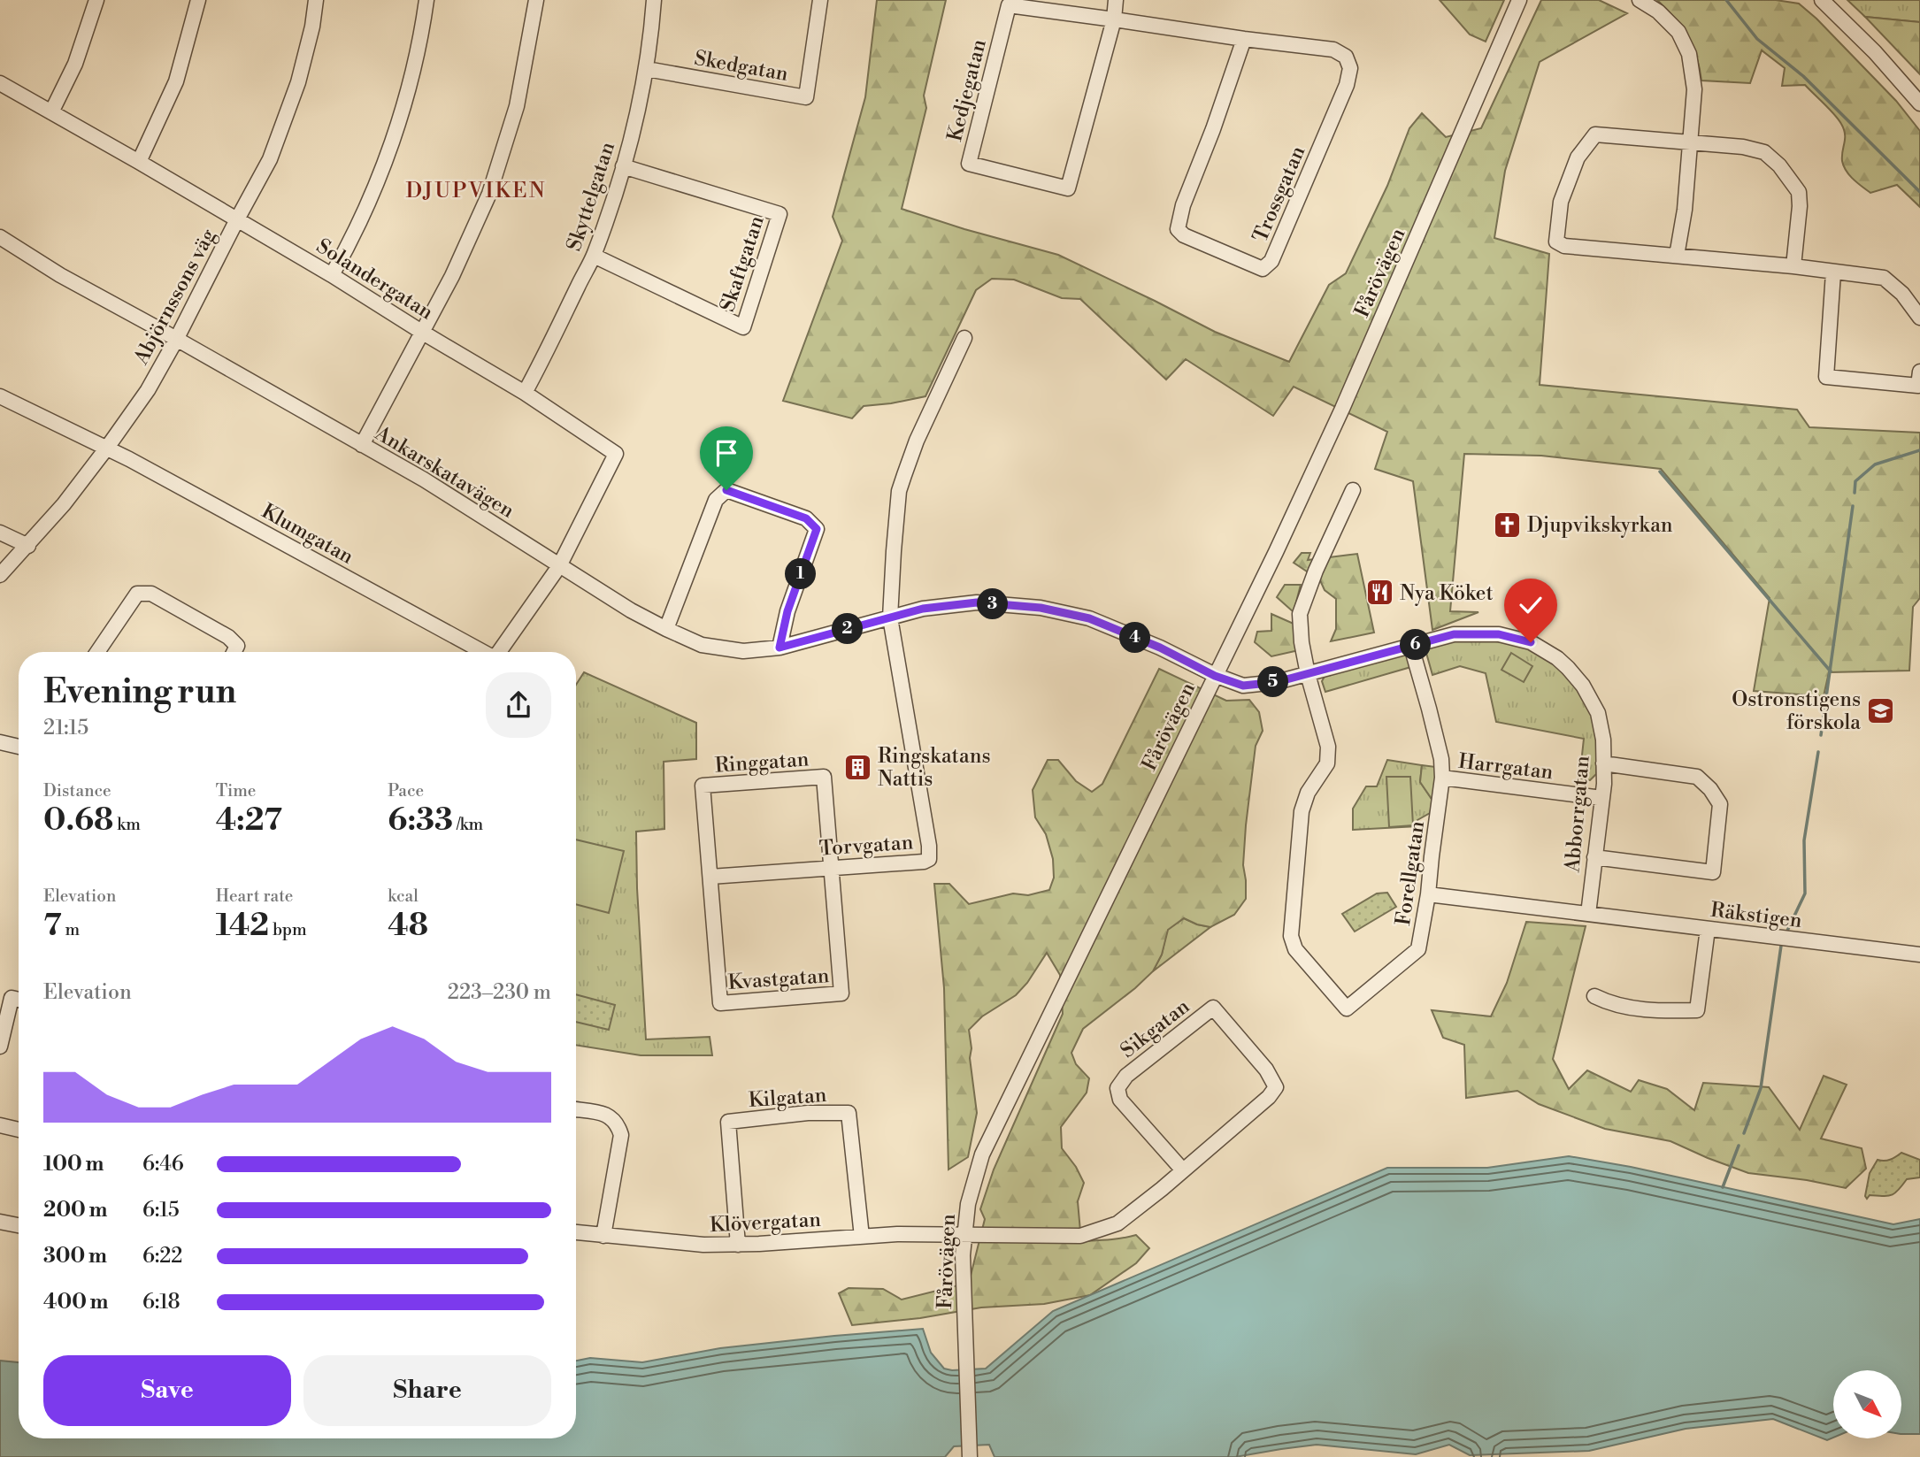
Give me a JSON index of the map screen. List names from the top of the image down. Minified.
{"streets":{"street":["Skedgatan","Kedjegatan","Trossgatan","Skyttelgatan","Skaftgatan","Fårövägen","Solandergatan","Abjörnssons väg","Ankarskatavägen","Klumgatan","Ringgatan","Harrgatan","Abborrgatan","Torvgatan","Forellgatan","Räkstigen","Kvastgatan","Sikgatan","Kilgatan","Klövergatan"]},"crossings":[["Skedgatan","Skyttelgatan"],["Kedjegatan","Trossgatan"],["Skyttelgatan","Skaftgatan"],["Skyttelgatan","Solandergatan"],["Fårövägen","Ankarskatavägen"],["Fårövägen","Abborrgatan"],["Fårövägen","Sikgatan"],["Fårövägen","Klövergatan"],["Solandergatan","Abjörnssons väg"],["Solandergatan","Ankarskatavägen"],["Solandergatan","Klumgatan"],["Abjörnssons väg","Ankarskatavägen"],["Abjörnssons väg","Klumgatan"],["Ankarskatavägen","Klumgatan"],["Ankarskatavägen","Abborrgatan"],["Ankarskatavägen","Torvgatan"],["Ringgatan","Torvgatan"],["Ringgatan","Kvastgatan"],["Harrgatan","Abborrgatan"],["Harrgatan","Forellgatan"],["Abborrgatan","Forellgatan"],["Abborrgatan","Räkstigen"],["Torvgatan","Kvastgatan"],["Forellgatan","Räkstigen"],["Sikgatan","Klövergatan"],["Kilgatan","Klövergatan"]],"districts":["DJUPVIKEN"],"places":{"church":["Djupvikskyrkan"],"restaurant":["Nya Köket"],"school or university":["Ostronstigens förskola"],"building":["Ringskatans Nattis"]},"north":"bottom right","page":{"pins":["1","3","2","4","6","5"],"heading":["Evening run","21:15"],"stats":[["Distance","0.68 km"],["Time","4:27"],["Pace","6:33 /km"],["Elevation","7 m"],["Heart rate","142 bpm"],["kcal","48"]],"chart":["Elevation","223–230 m"],"list":[{"name":"100 m","note":"6:46"},{"name":"200 m","note":"6:15"},{"name":"300 m","note":"6:22"},{"name":"400 m","note":"6:18"}],"buttons":["Save","Share"]}}
